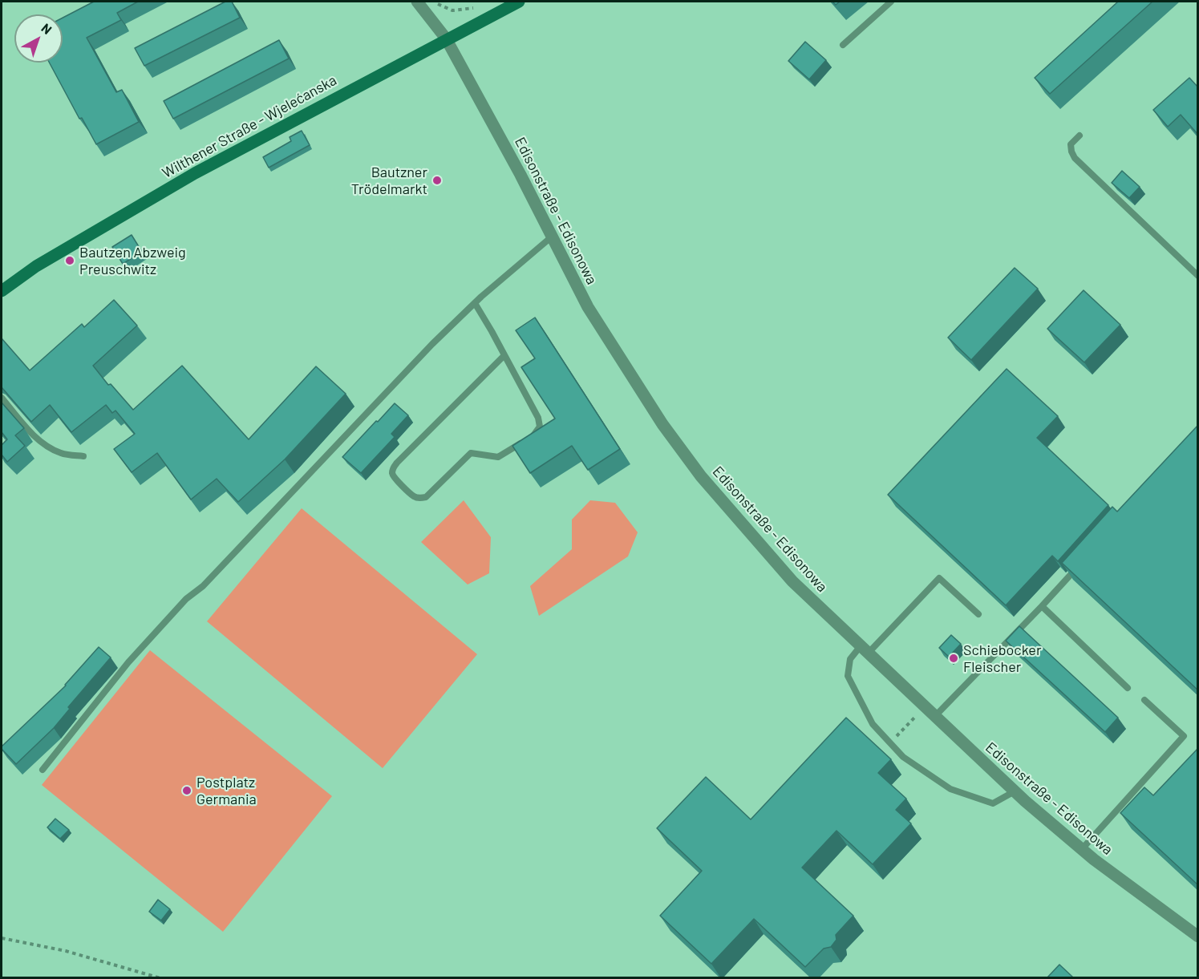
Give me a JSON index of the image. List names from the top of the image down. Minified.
{"streets":{"main road":["Wilthener Straße - Wjelećanska"],"street":["Edisonstraße - Edisonowa"]},"crossings":[["Wilthener Straße - Wjelećanska","Edisonstraße - Edisonowa"]],"places":["Bautzner Trödelmarkt","Bautzen Abzweig Preuschwitz","Schiebocker Fleischer","Postplatz Germania"],"north":"top right"}
